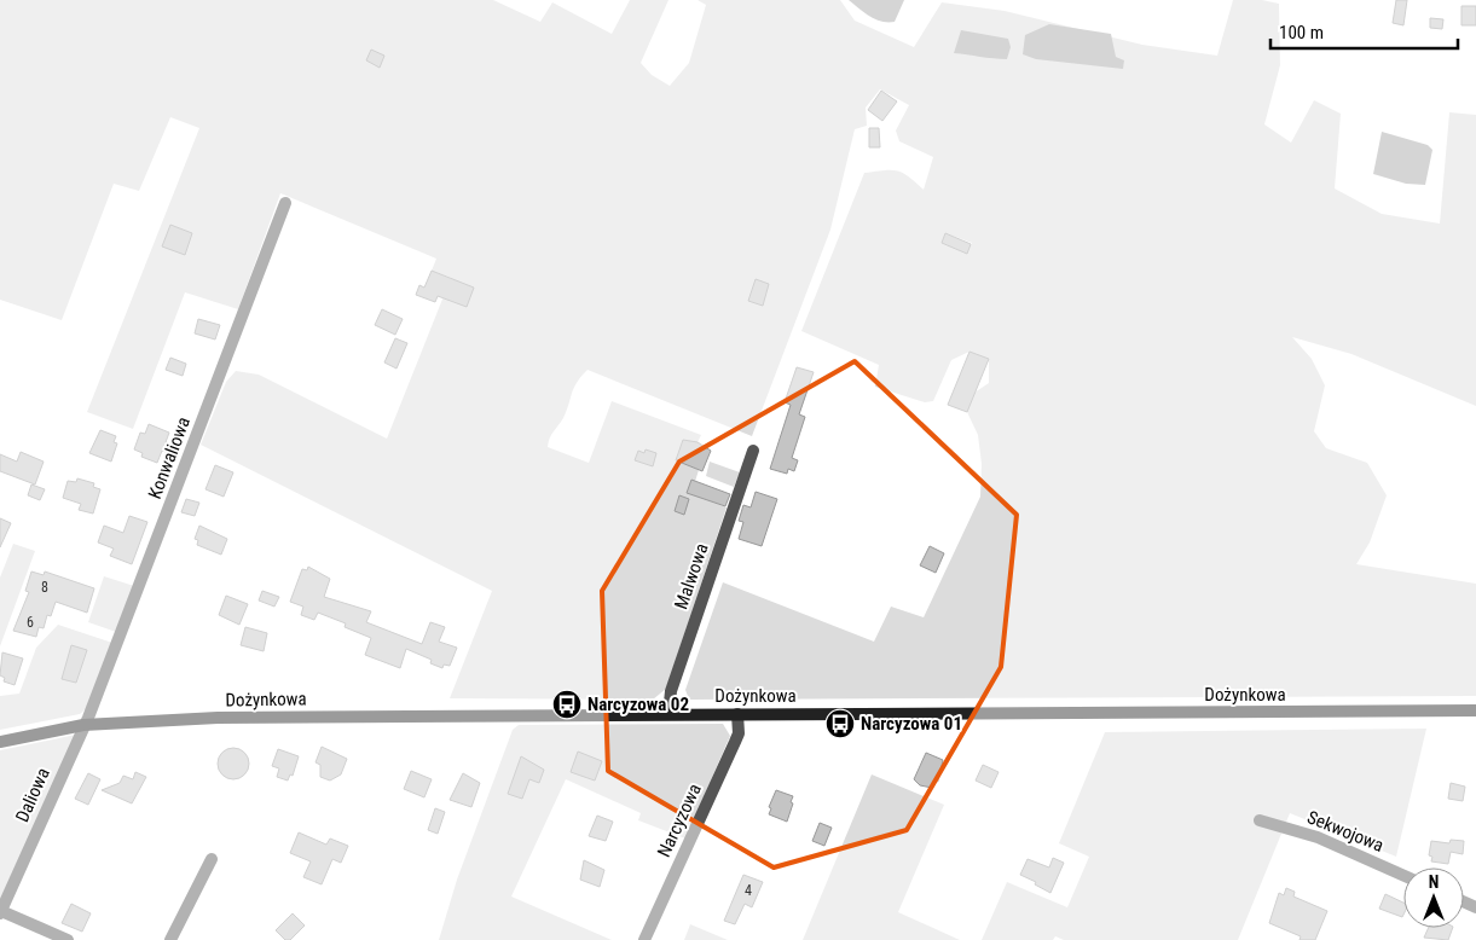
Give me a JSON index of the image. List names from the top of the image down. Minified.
{"streets":{"street":["Konwaliowa","Malwowa","Dożynkowa","Daliowa","Narcyzowa","Sekwojowa"]},"crossings":[["Konwaliowa","Dożynkowa"],["Konwaliowa","Daliowa"],["Malwowa","Dożynkowa"],["Dożynkowa","Daliowa"],["Dożynkowa","Narcyzowa"]],"places":{"bus stop":["Narcyzowa 02","Narcyzowa 01"]},"house_numbers":["8","6","4"],"scale_bar":"100 m","north":"top"}
